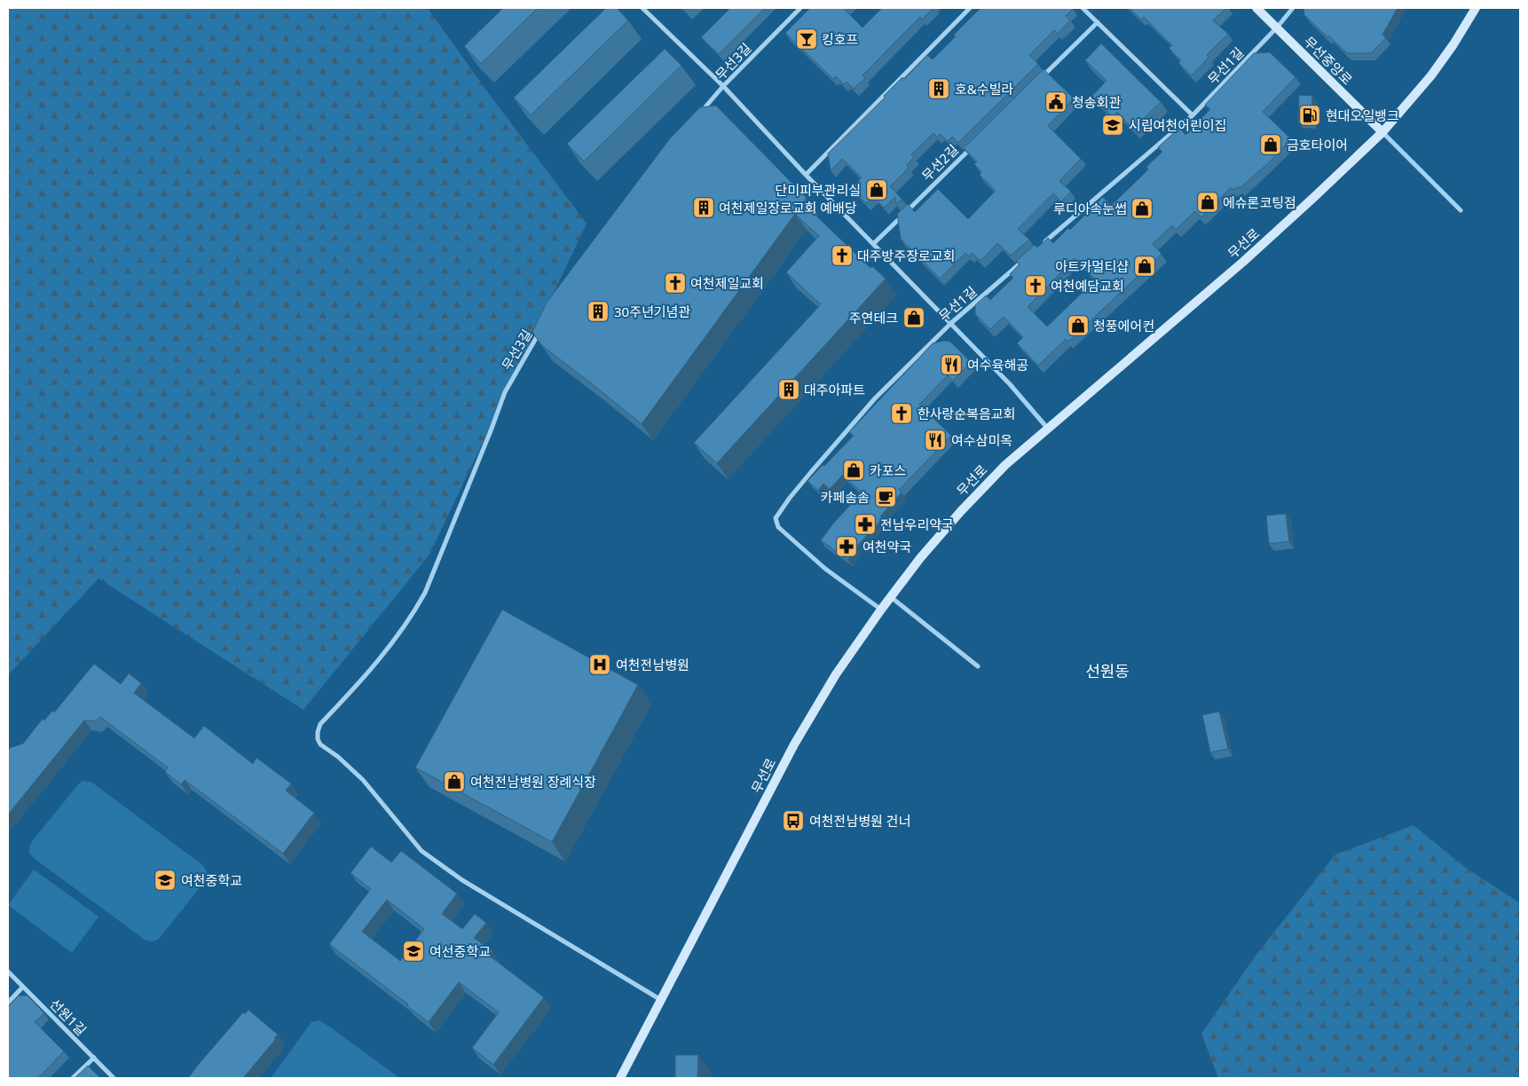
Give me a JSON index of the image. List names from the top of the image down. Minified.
{"streets":{"street":["무선중앙로","무선3길","무선1길","무선2길","무선로","선원1길"]},"crossings":[["무선중앙로","무선1길"],["무선중앙로","무선로"],["무선3길","무선로"],["무선1길","무선로"]],"districts":["선원동"],"places":{"bar":["킹호프"],"building":["호&수빌라","여천제일장로교회 예배당","30주년기념관","대주아파트"],"public building":["청송회관"],"fuel station":["현대오일뱅크"],"school or university":["시립여천어린이집","여천중학교","여선중학교"],"shop":["금호타이어","단미피부관리실","에슈론코팅점","루디아속눈썹","아트카멀티샵","주연테크","청풍에어컨","카포스","여천전남병원 장례식장"],"church":["대주방주장로교회","여천제일교회","여천예담교회","한사랑순복음교회"],"restaurant":["여수육해공","여수삼미옥"],"cafe":["카페솜솜"],"pharmacy":["전남우리약국","여천약국"],"hospital":["여천전남병원"],"bus stop":["여천전남병원 건너"]}}
